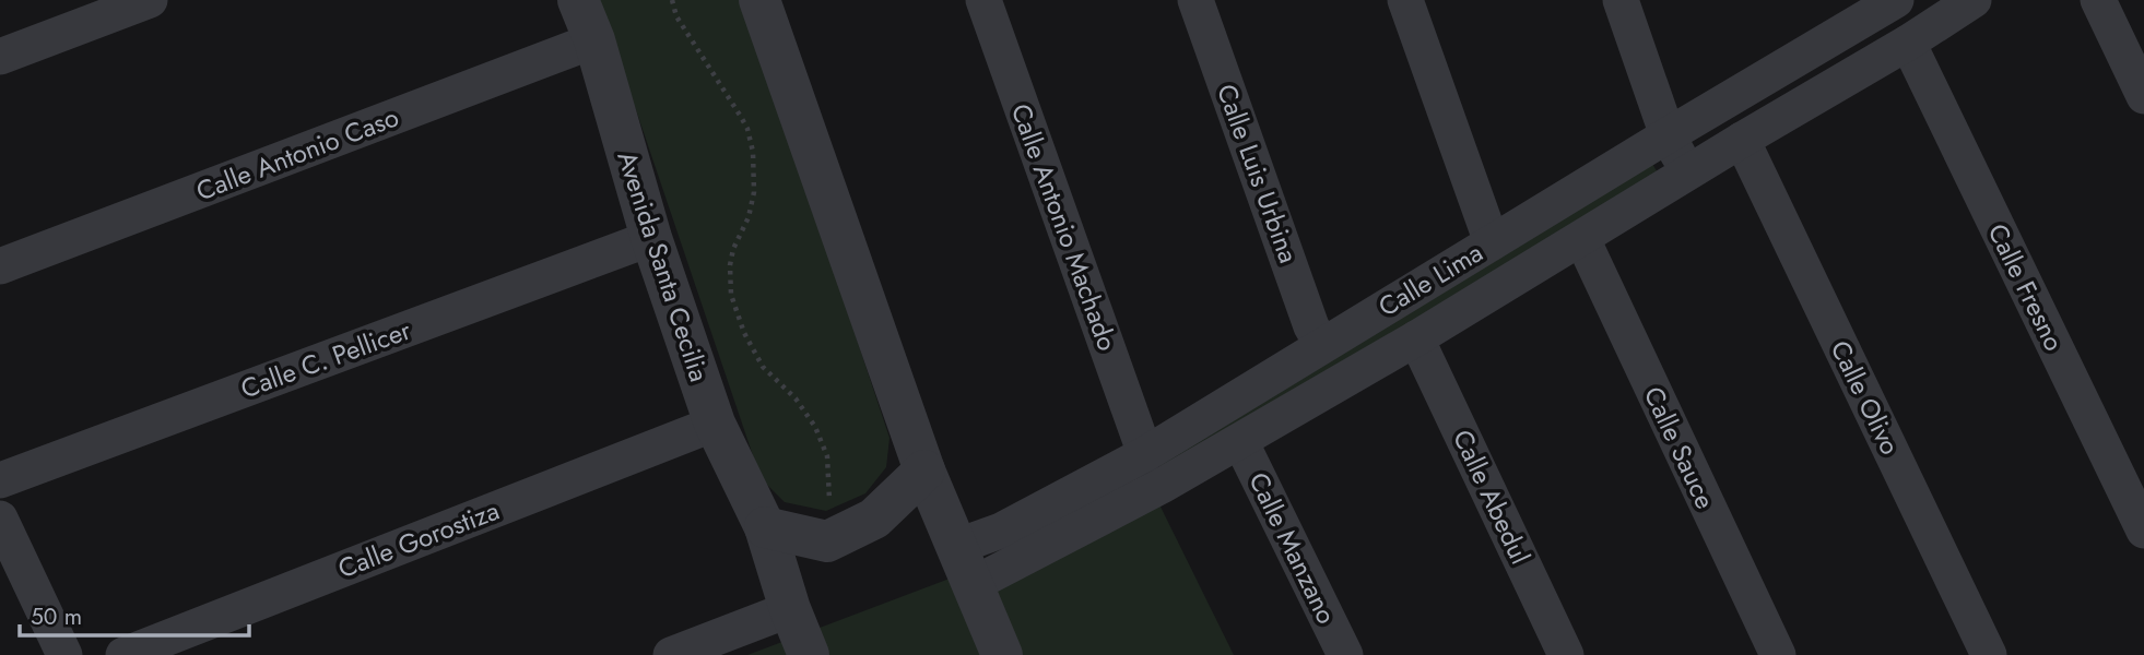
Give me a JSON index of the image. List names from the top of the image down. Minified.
{"streets":{"street":["Calle Antonio Caso","Calle Luis Urbina","Calle Antonio Machado","Avenida Santa Cecilia","Calle Lima","Calle Fresno","Calle C. Pellicer","Calle Olivo","Calle Sauce","Calle Abedul","Calle Gorostiza","Calle Manzano"]},"crossings":[["Calle Antonio Caso","Avenida Santa Cecilia"],["Calle Luis Urbina","Calle Lima"],["Calle Antonio Machado","Calle Lima"],["Avenida Santa Cecilia","Calle C. Pellicer"],["Avenida Santa Cecilia","Calle Gorostiza"],["Calle Lima","Calle Fresno"],["Calle Lima","Calle Olivo"],["Calle Lima","Calle Sauce"],["Calle Lima","Calle Abedul"],["Calle Lima","Calle Manzano"]],"scale_bar":"50 m"}
